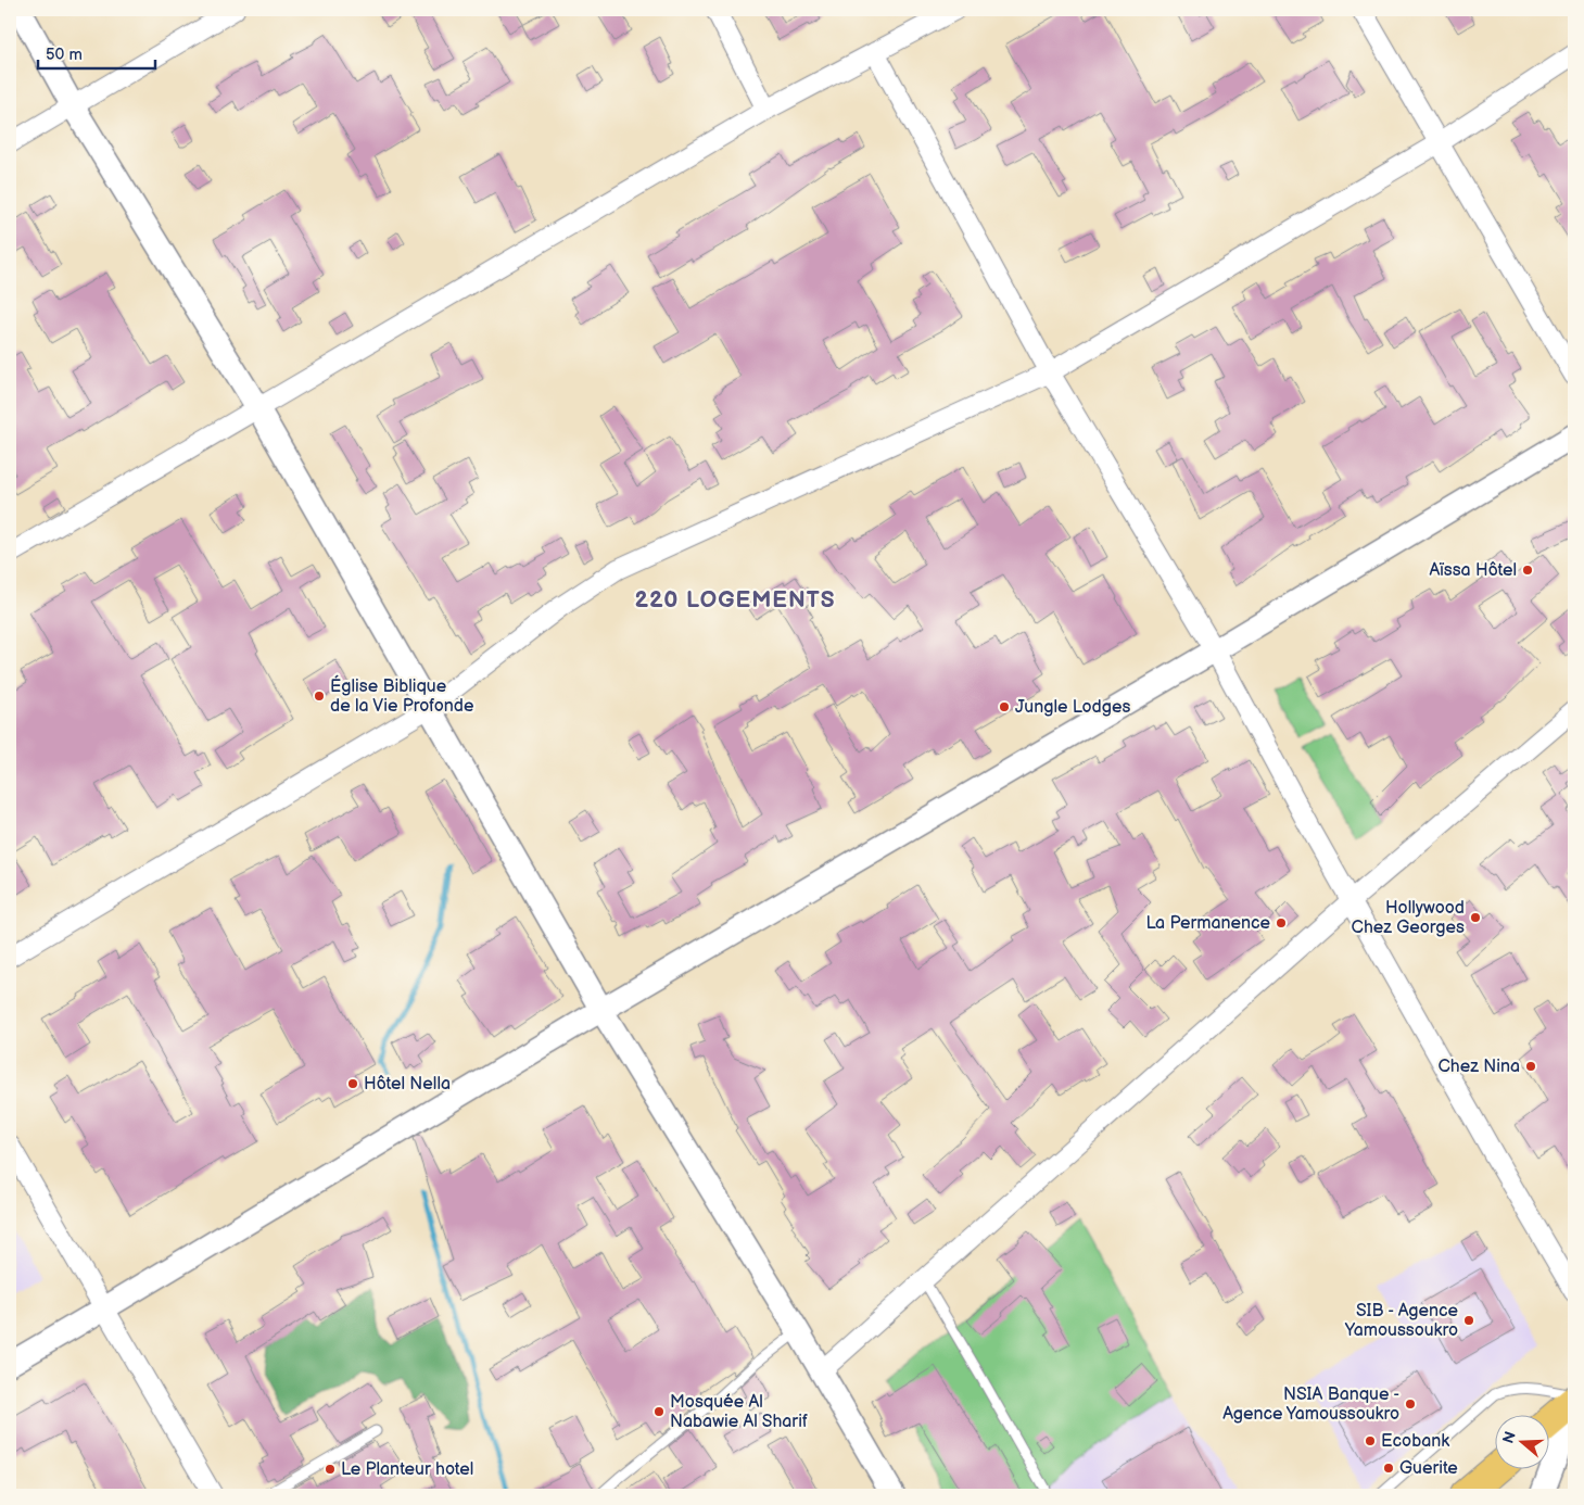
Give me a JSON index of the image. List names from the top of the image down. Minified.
{"districts":["220 LOGEMENTS"],"places":["Aïssa Hôtel","Église Biblique de la Vie Profonde","Jungle Lodges","Hollywood Chez Georges","La Permanence","Chez Nina","Hôtel Nella","SIB - Agence Yamoussoukro","NSIA Banque - Agence Yamoussoukro","Mosquée Al Nabawie Al Sharif","Ecobank","Guerite","Le Planteur hotel"],"scale_bar":"50 m","north":"left"}
